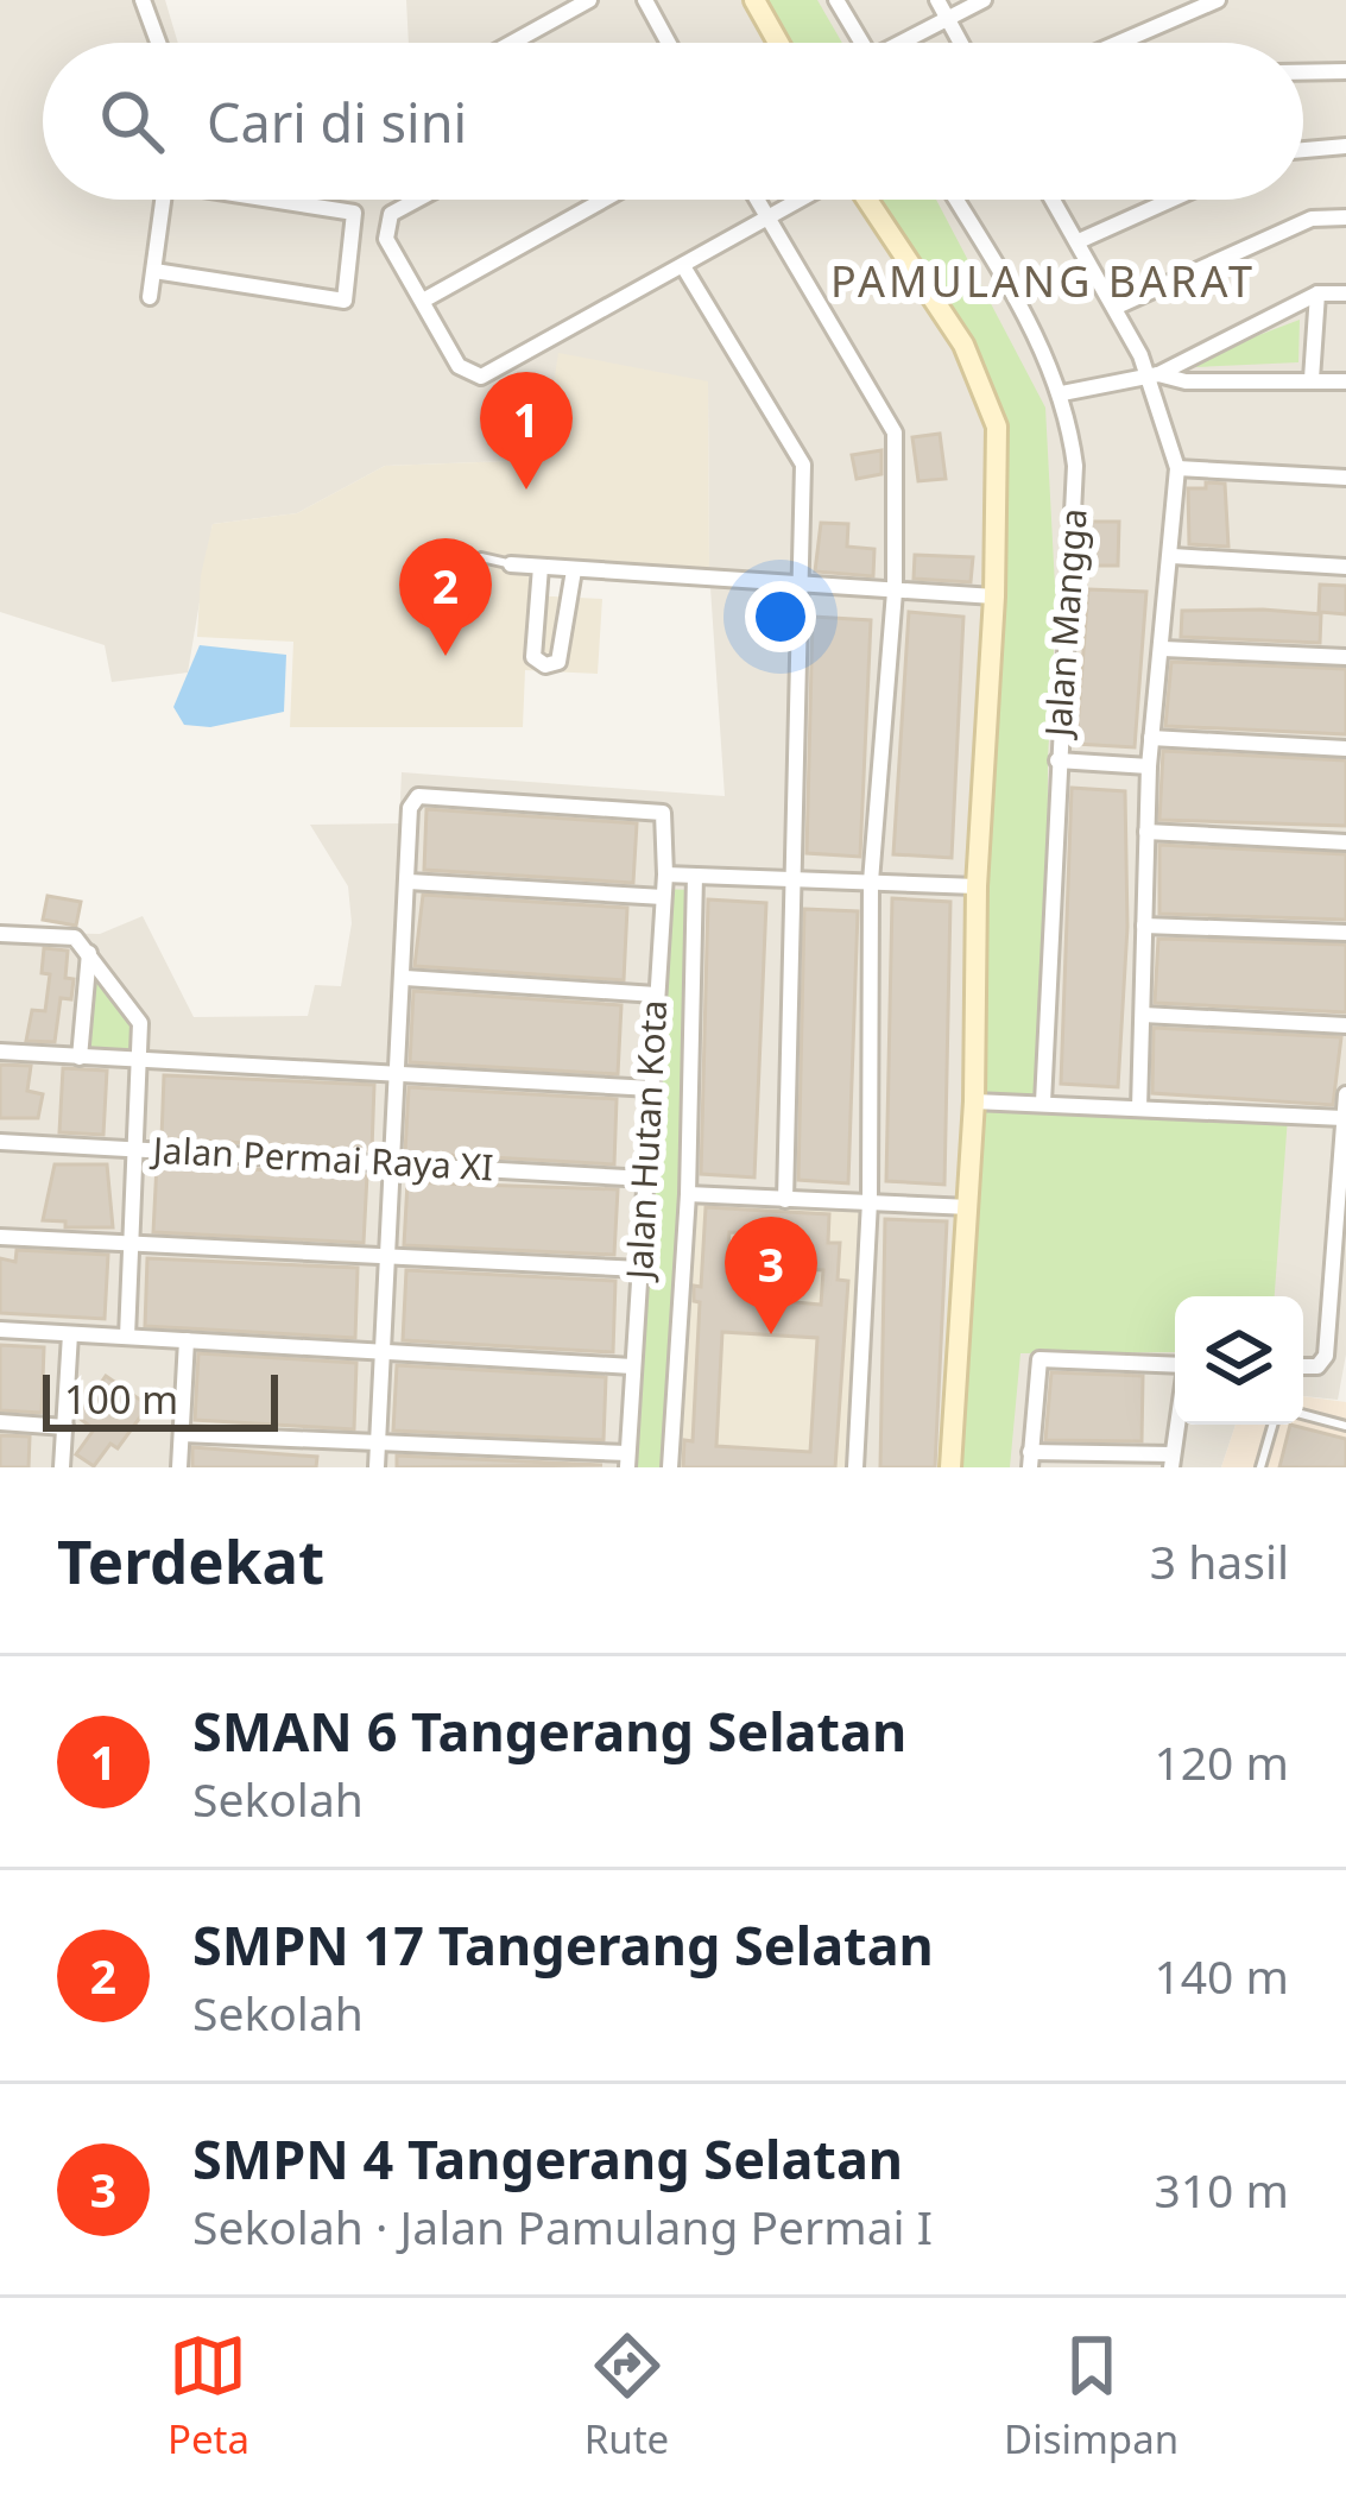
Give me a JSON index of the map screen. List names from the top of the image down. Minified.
{"streets":{"street":["Jalan Mangga","Jalan Hutan Kota","Jalan Permai Raya XI"]},"crossings":[["Jalan Hutan Kota","Jalan Permai Raya XI"]],"districts":["PAMULANG BARAT"],"scale_bar":"100 m","page":{"search":"Cari di sini","pins":["1","2","3"],"scale":"100 m","heading":["Terdekat","3 hasil"],"list":[{"mark":"1","name":"SMAN 6 Tangerang Selatan","note":"Sekolah","value":"120 m"},{"mark":"2","name":"SMPN 17 Tangerang Selatan","note":"Sekolah","value":"140 m"},{"mark":"3","name":"SMPN 4 Tangerang Selatan","note":"Sekolah · Jalan Pamulang Permai I","value":"310 m"}],"nav":["Peta","Rute","Disimpan"]}}
